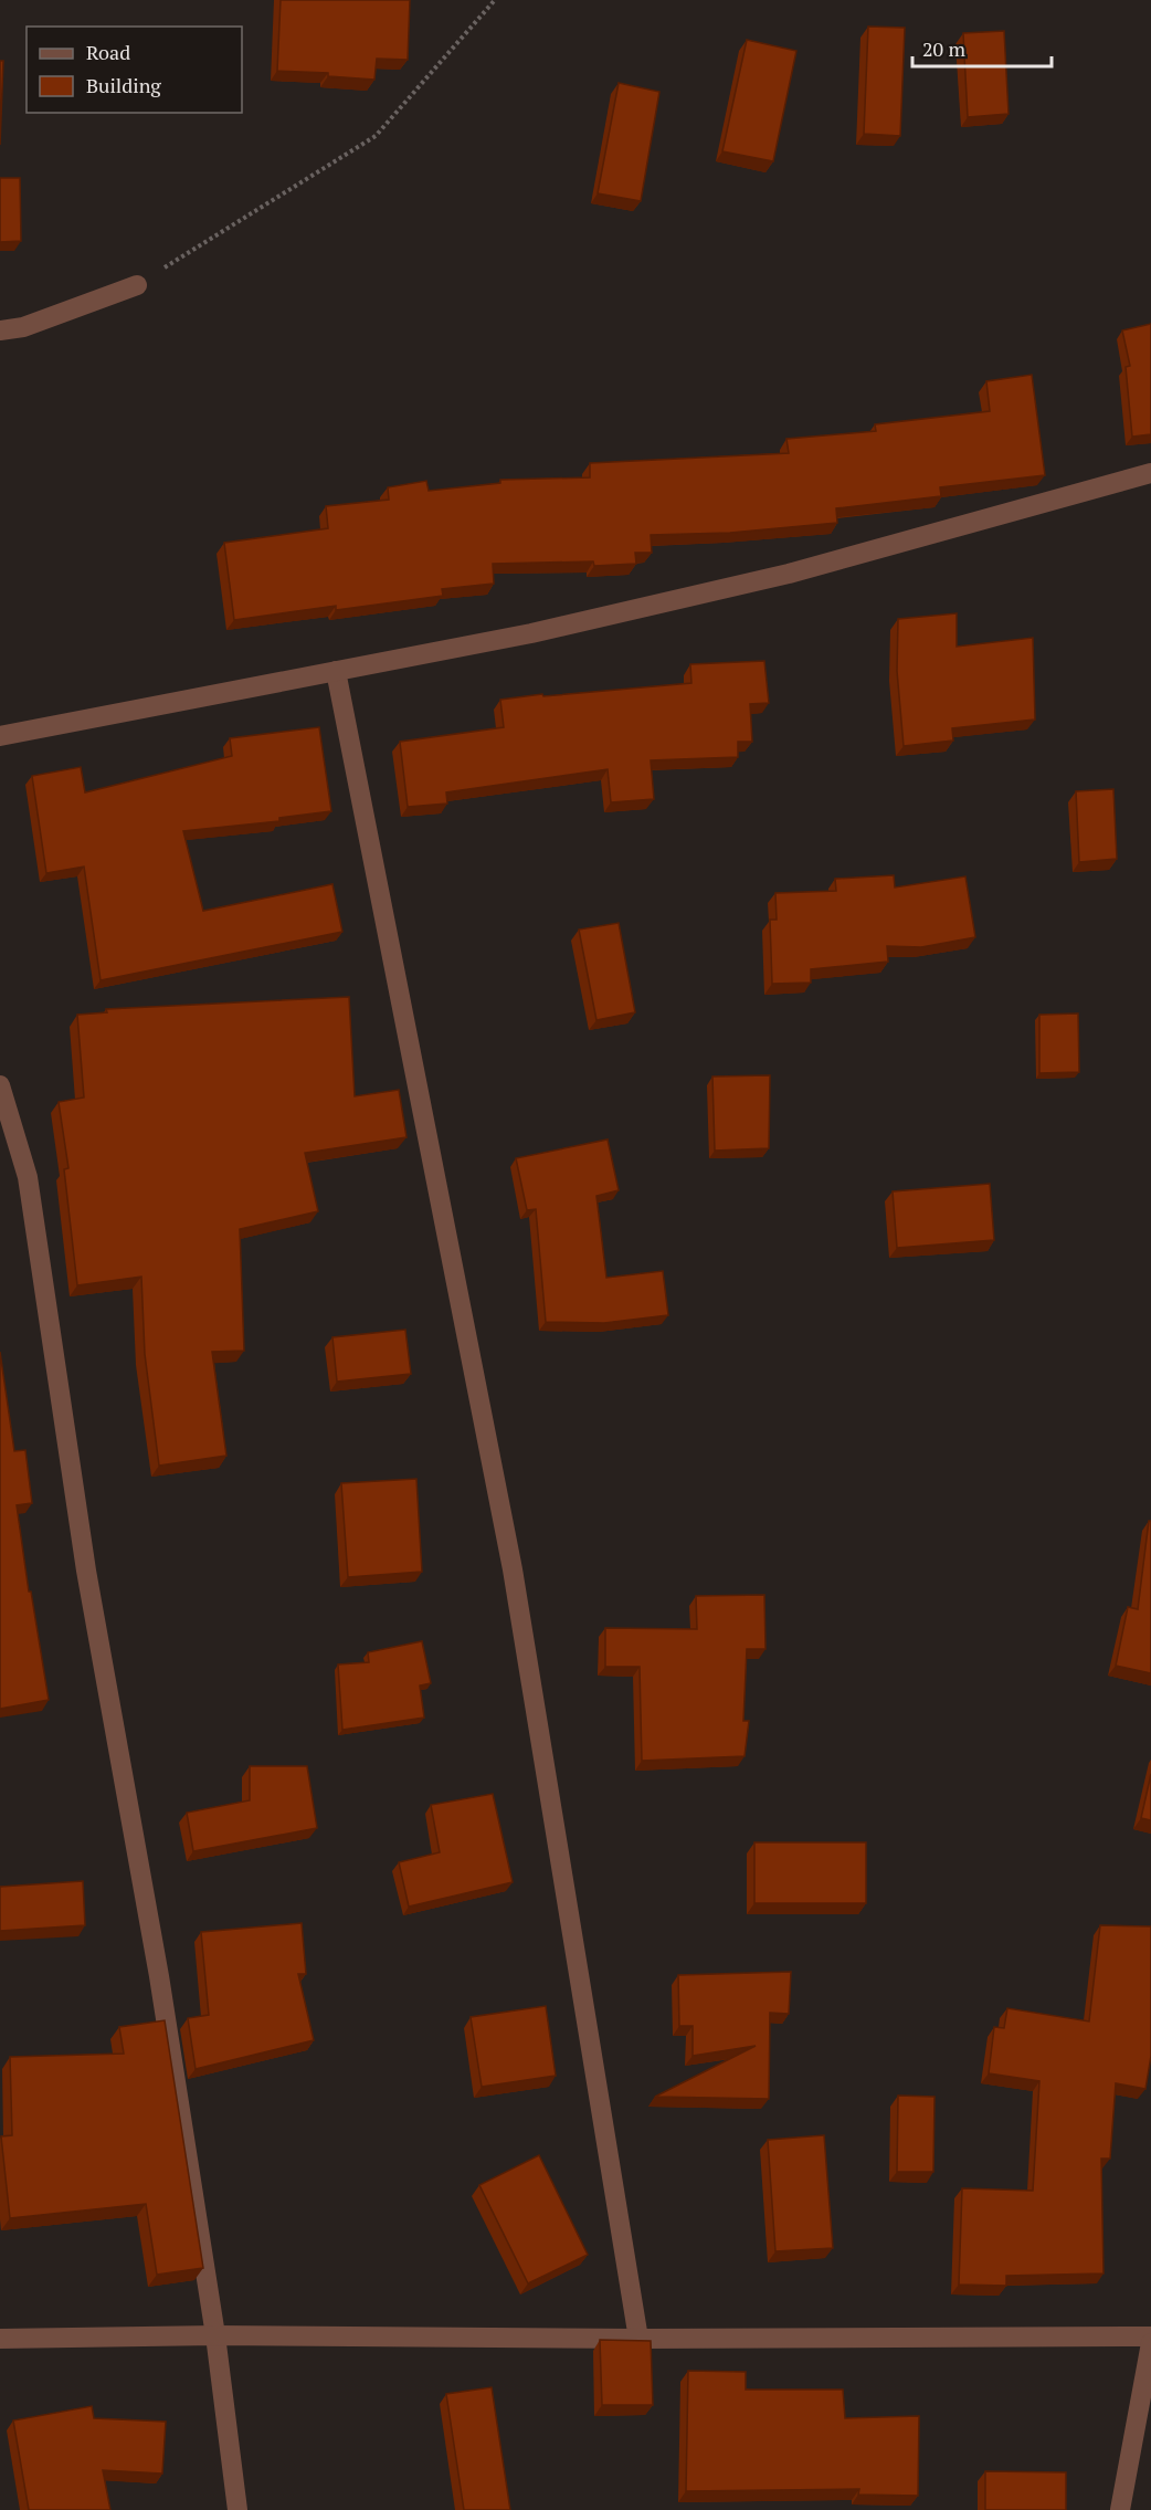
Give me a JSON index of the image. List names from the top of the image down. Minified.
{"legend":["Road","Building"],"scale_bar":"20 m"}
